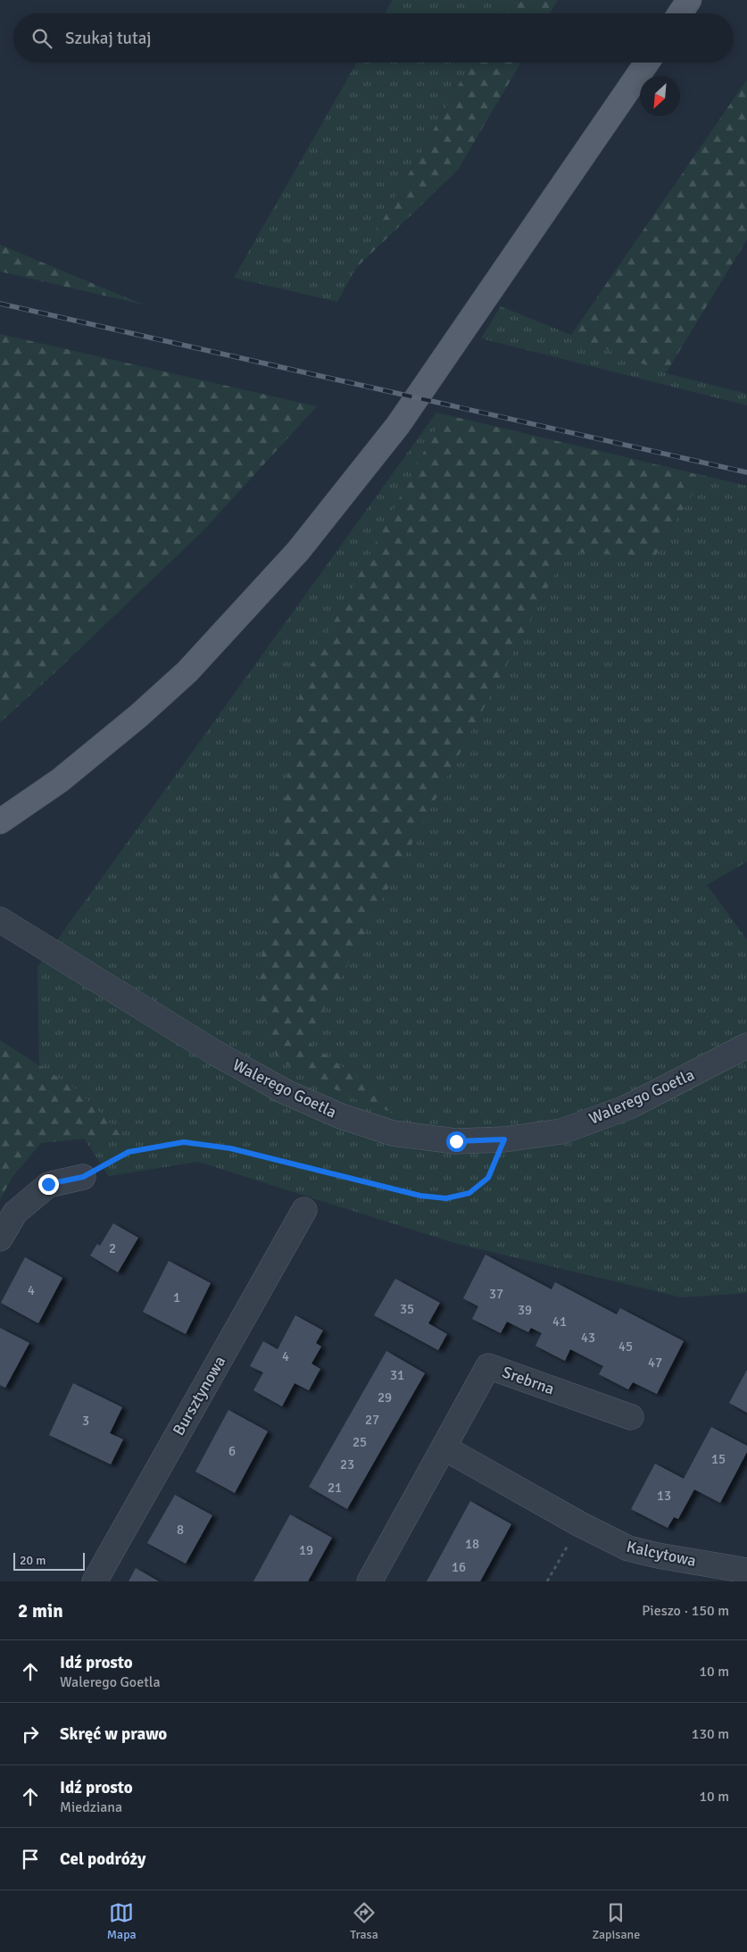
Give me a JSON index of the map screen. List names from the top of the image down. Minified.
{"streets":{"street":["Walerego Goetla","Srebrna","Bursztynowa","Kalcytowa"]},"house_numbers":["2","4","37","1","35","39","41","43","45","4","47","31","29","27","3","25","6","15","23","21","13","8","18","19","16"],"scale_bar":"20 m","north":"bottom left","page":{"search":"Szukaj tutaj","scale":"20 m","heading":["2 min","Pieszo · 150 m"],"list":[["Idź prosto","Walerego Goetla","10 m"],["Skręć w prawo","130 m"],["Idź prosto","Miedziana","10 m"],"Cel podróży"],"nav":["Mapa","Trasa","Zapisane"]}}
